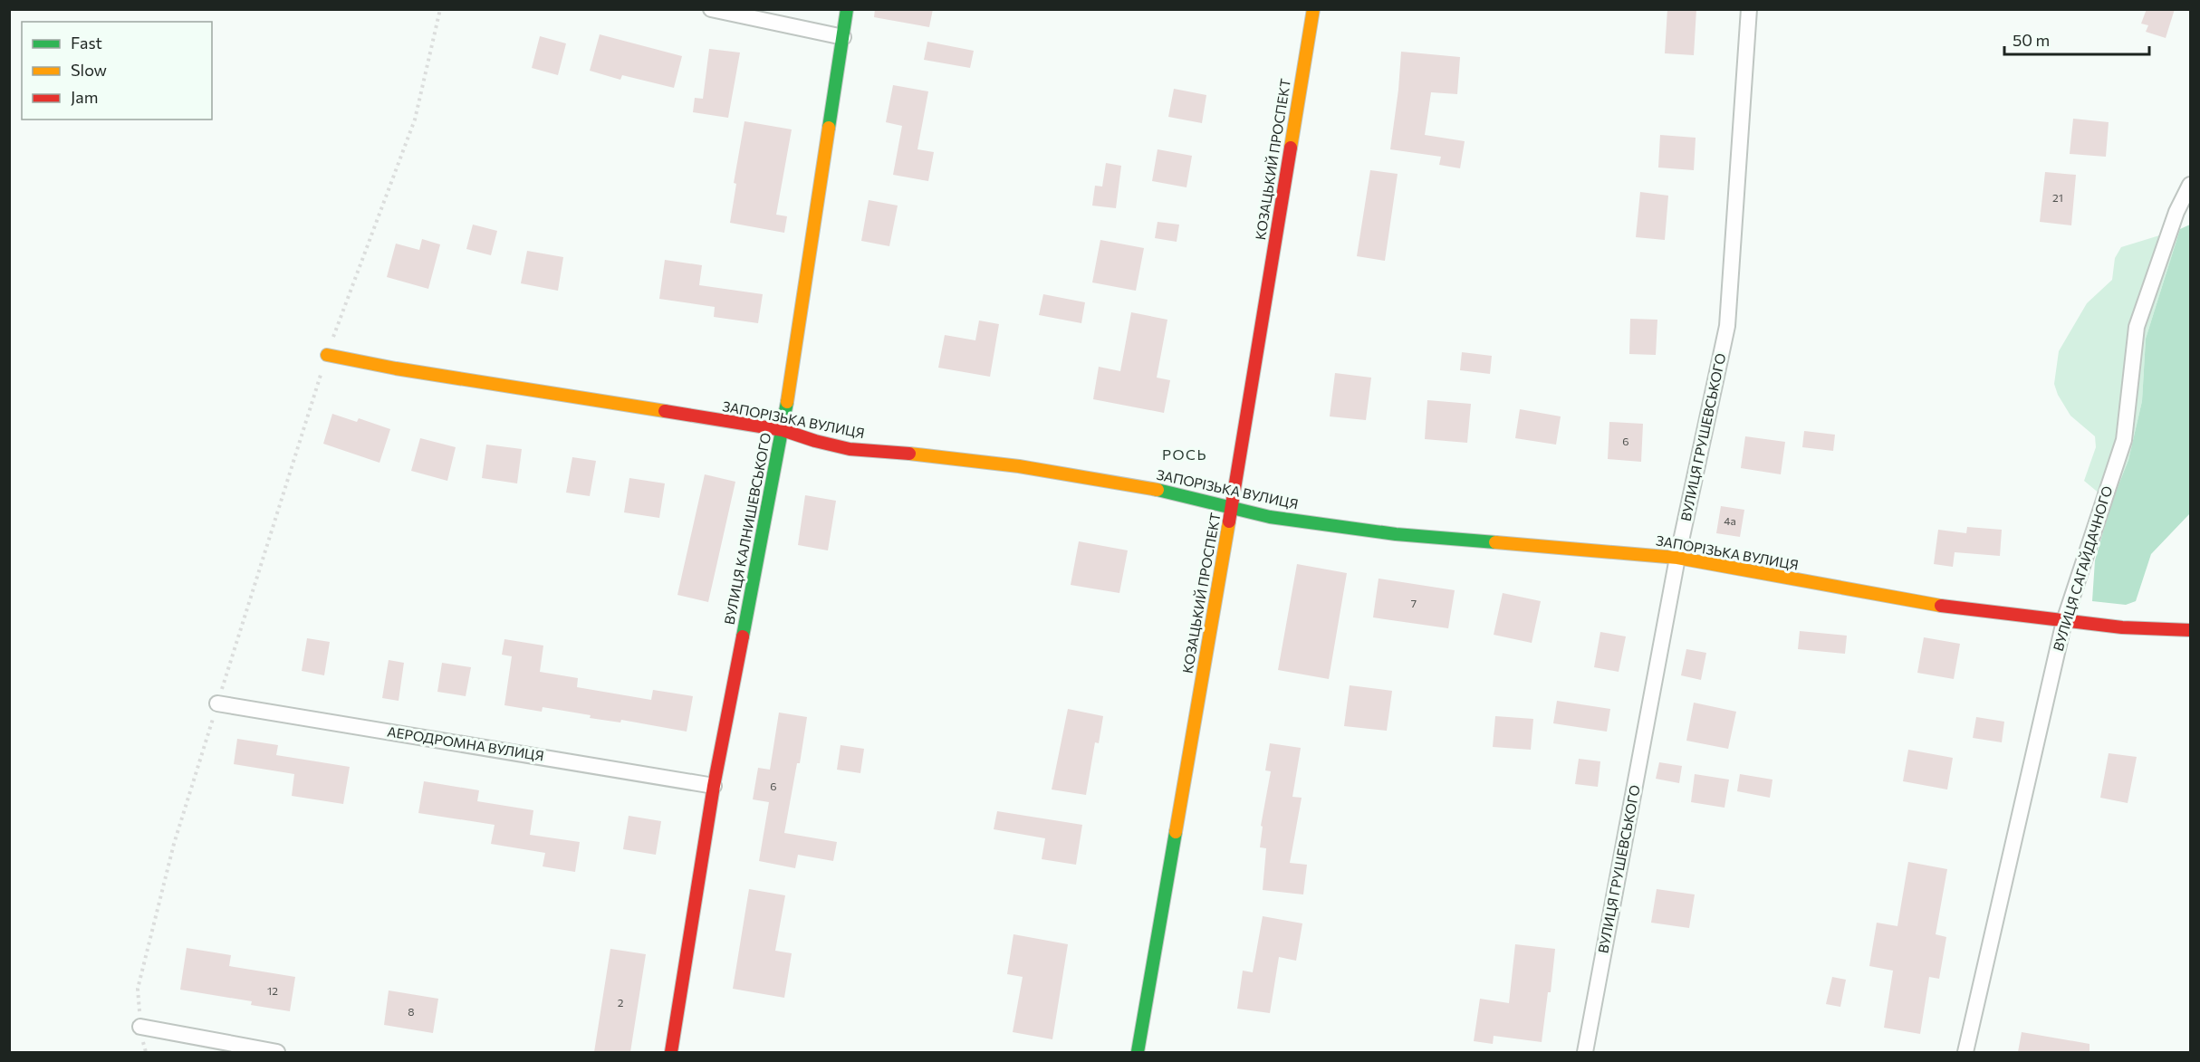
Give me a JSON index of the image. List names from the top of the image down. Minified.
{"streets":{"street":["КОЗАЦЬКИЙ ПРОСПЕКТ","ЗАПОРІЗЬКА ВУЛИЦЯ","ВУЛИЦЯ ГРУШЕВСЬКОГО","ВУЛИЦЯ КАЛНИШЕВСЬКОГО","ВУЛИЦЯ САГАЙДАЧНОГО","АЕРОДРОМНА ВУЛИЦЯ"]},"crossings":[["КОЗАЦЬКИЙ ПРОСПЕКТ","ЗАПОРІЗЬКА ВУЛИЦЯ"],["ЗАПОРІЗЬКА ВУЛИЦЯ","ВУЛИЦЯ ГРУШЕВСЬКОГО"],["ЗАПОРІЗЬКА ВУЛИЦЯ","ВУЛИЦЯ КАЛНИШЕВСЬКОГО"],["ЗАПОРІЗЬКА ВУЛИЦЯ","ВУЛИЦЯ САГАЙДАЧНОГО"],["ВУЛИЦЯ КАЛНИШЕВСЬКОГО","АЕРОДРОМНА ВУЛИЦЯ"]],"districts":["РОСЬ"],"house_numbers":["21","6","4а","7","6","12","2","8"],"legend":["Fast","Slow","Jam"],"scale_bar":"50 m"}
